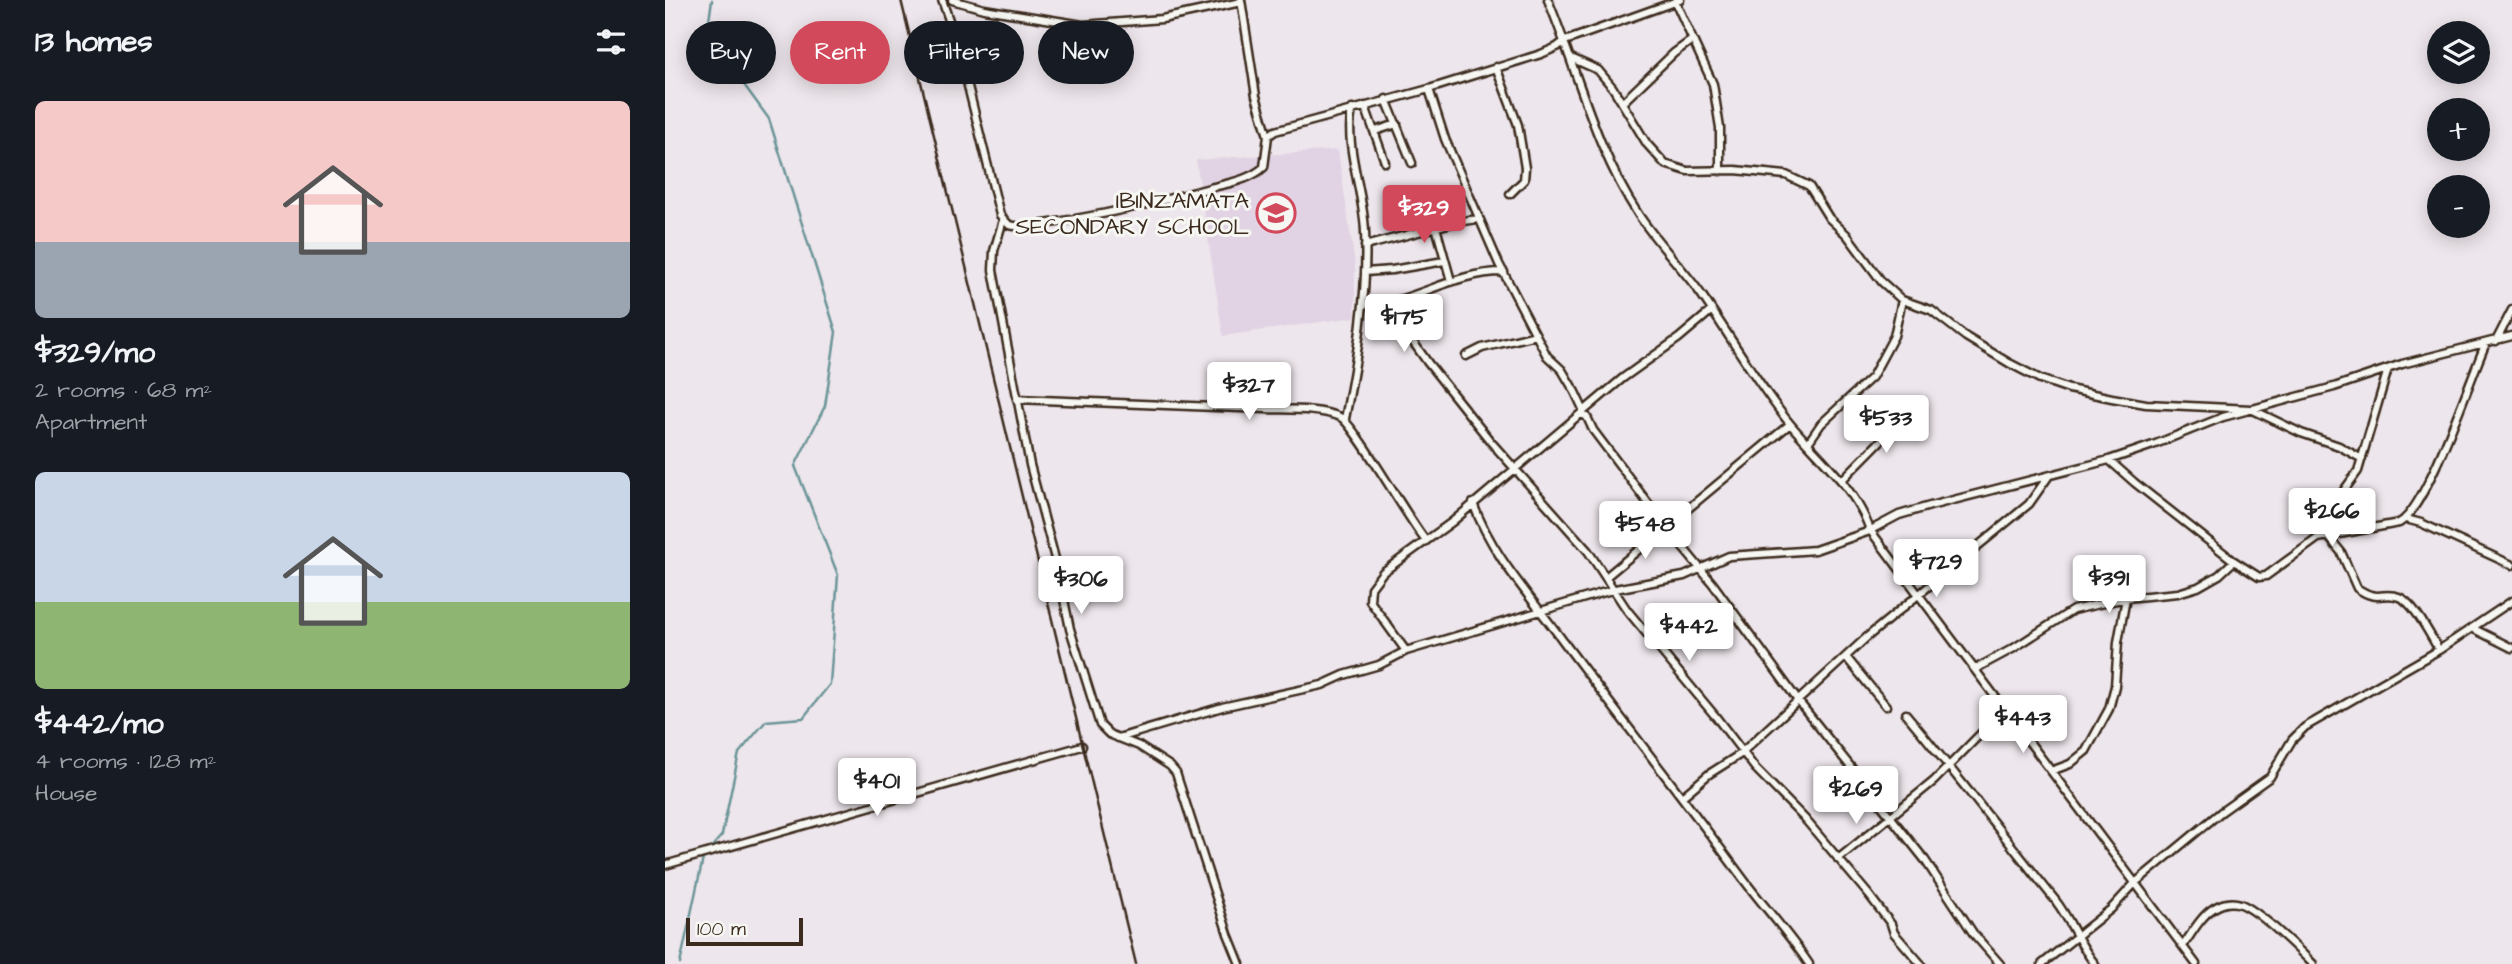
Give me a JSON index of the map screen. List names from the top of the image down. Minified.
{"places":{"school or university":["IBINZAMATA SECONDARY SCHOOL"]},"scale_bar":"100 m","page":{"heading":"13 homes","map_buttons":["+","−"],"chip":["Buy","Rent","Filters","New"],"list":[{"name":"$329/mo","note":"2 rooms · 68 m² · Apartment"},{"name":"$442/mo","note":"4 rooms · 128 m² · House"}],"price":["$329","$175","$327","$533","$266","$548","$729","$391","$306","$442","$443","$401","$269"],"scale":"100 m"}}
